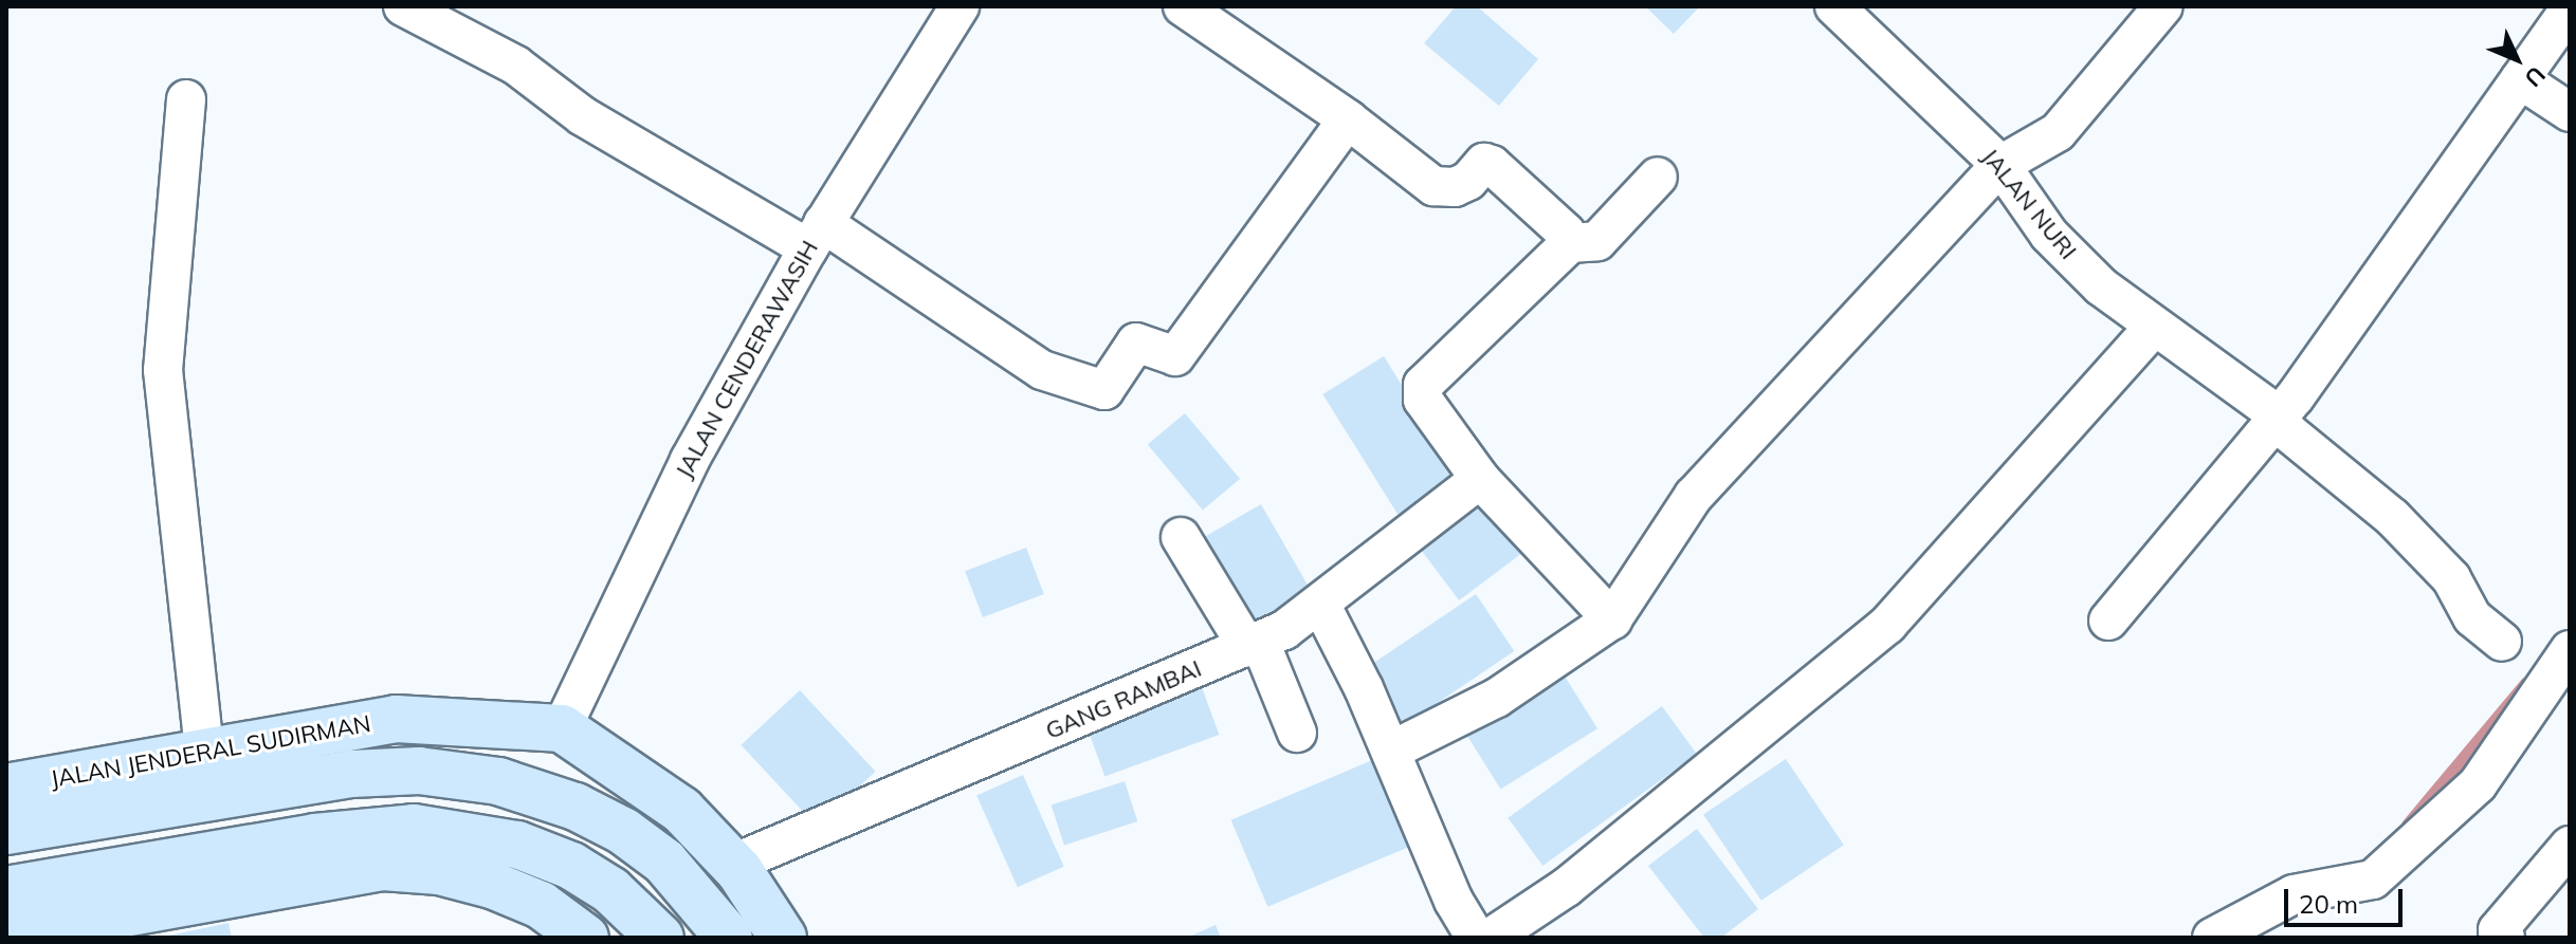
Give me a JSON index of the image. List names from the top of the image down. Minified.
{"streets":{"main road":["JALAN JENDERAL SUDIRMAN"],"street":["JALAN NURI","JALAN CENDERAWASIH","GANG RAMBAI"]},"crossings":[["JALAN CENDERAWASIH","JALAN JENDERAL SUDIRMAN"]],"scale_bar":"20 m","north":"bottom right"}
